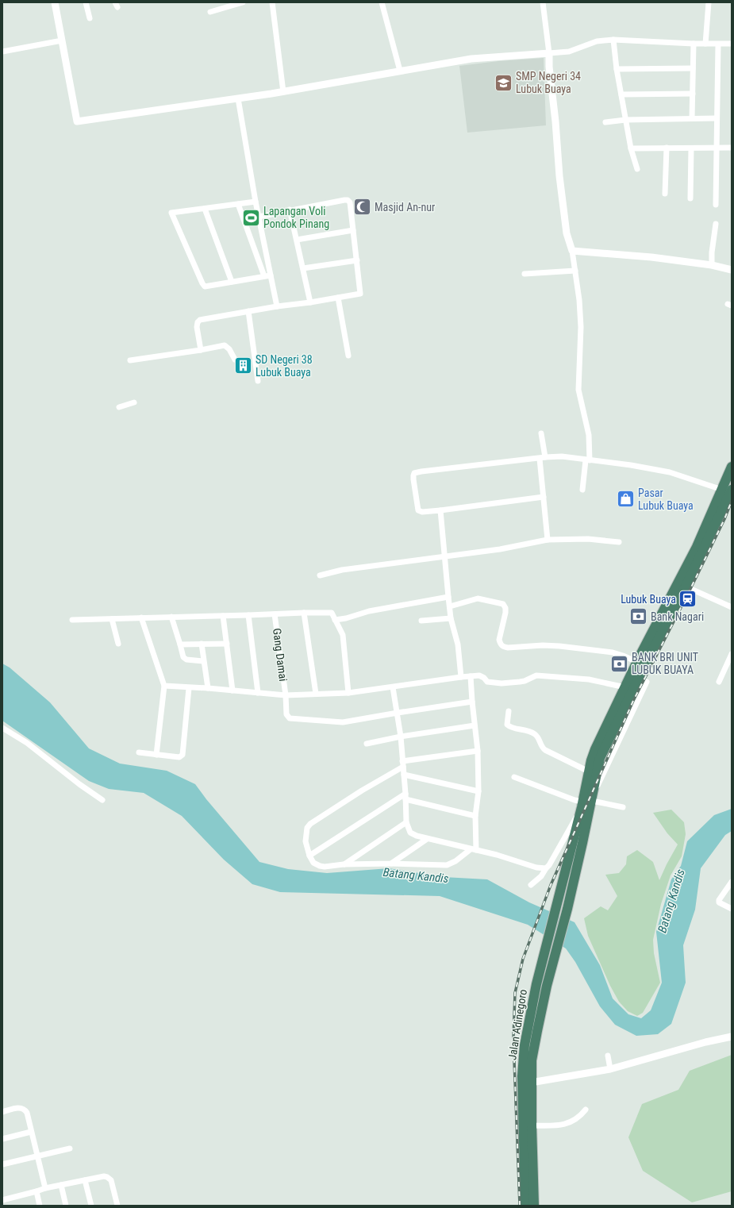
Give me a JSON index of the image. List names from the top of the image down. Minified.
{"streets":{"highway":["Jalan Adinegoro"],"street":["Gang Damai"]},"water":["Batang Kandis"],"places":{"school or university":["SMP Negeri 34 Lubuk Buaya"],"mosque":["Masjid An-nur"],"sports":["Lapangan Voli Pondok Pinang"],"building":["SD Negeri 38 Lubuk Buaya"],"shop":["Pasar Lubuk Buaya"],"station":["Lubuk Buaya"],"bank":["Bank Nagari","BANK BRI UNIT LUBUK BUAYA"]}}
